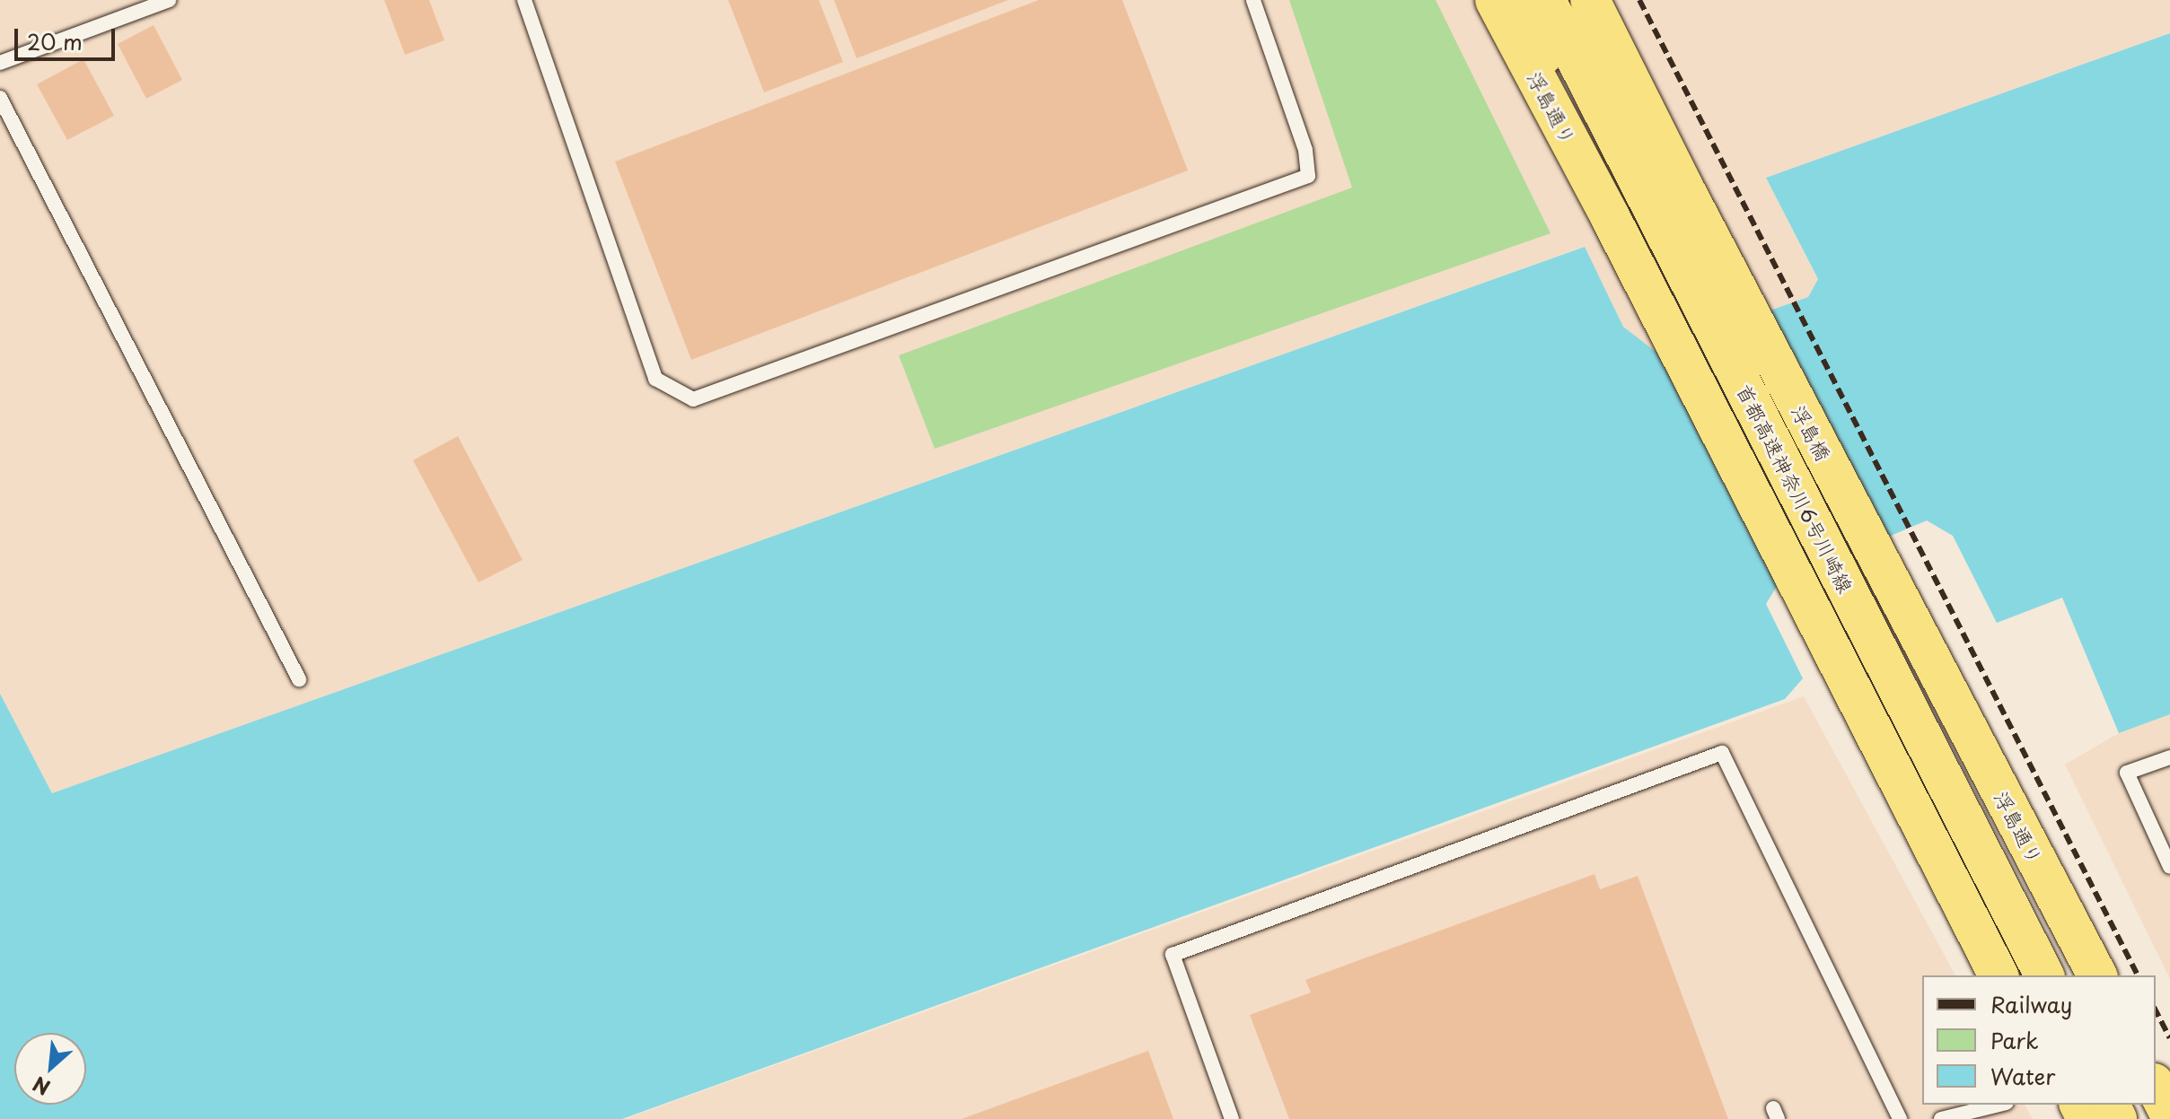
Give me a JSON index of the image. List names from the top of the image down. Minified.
{"streets":{"highway":["浮島通り","浮島橋","首都高速神奈川6号川崎線"]},"crossings":[["浮島通り","浮島橋"]],"legend":["Railway","Park","Water"],"scale_bar":"20 m","north":"bottom left"}
